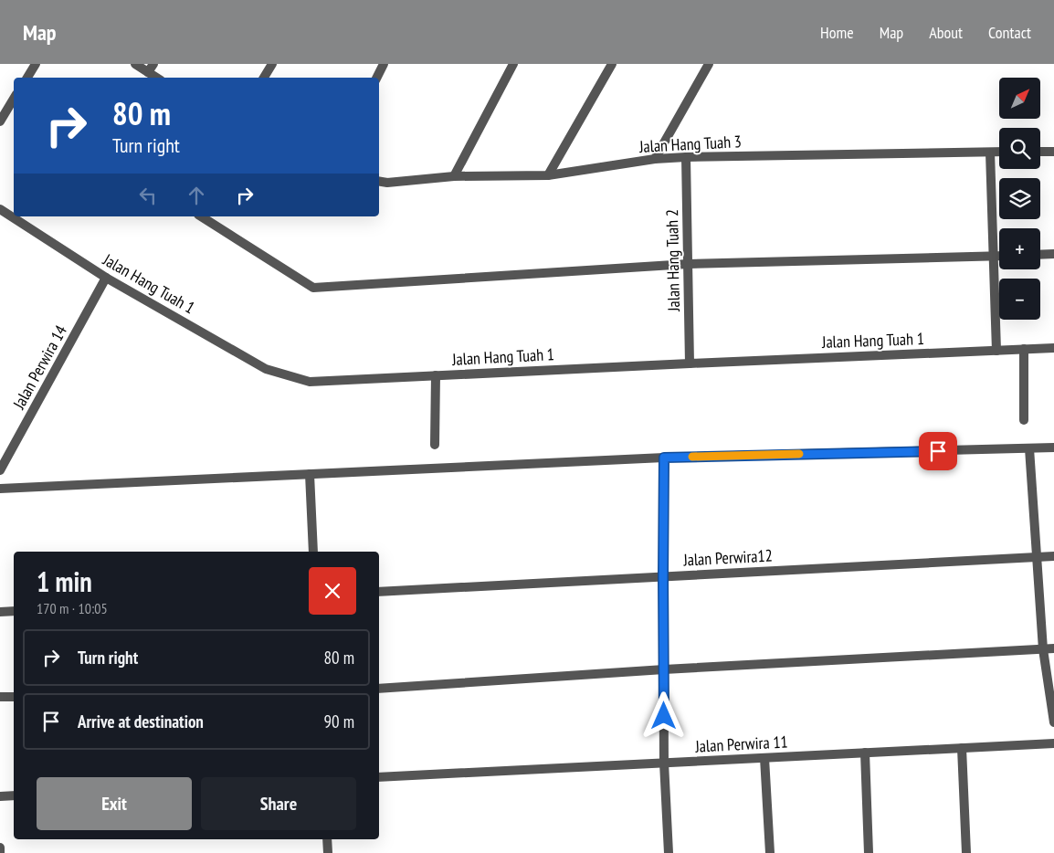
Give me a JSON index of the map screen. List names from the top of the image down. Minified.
{"streets":{"street":["Jalan Hang Tuah 3","Jalan Hang Tuah 2","Jalan Hang Tuah 1","Jalan Perwira 14","Jalan Perwira12","Jalan Perwira 11"]},"crossings":[["Jalan Hang Tuah 3","Jalan Hang Tuah 2"],["Jalan Hang Tuah 2","Jalan Hang Tuah 1"],["Jalan Hang Tuah 1","Jalan Perwira 14"]],"north":"top right","page":{"header":"Map","nav":["Home","Map","About","Contact"],"map_buttons":["+","−"],"turn":["80 m","Turn right"],"heading":["1 min","170 m · 10:05"],"list":[{"name":"Turn right","value":"80 m"},{"name":"Arrive at destination","value":"90 m"}],"buttons":["Exit","Share"]}}
